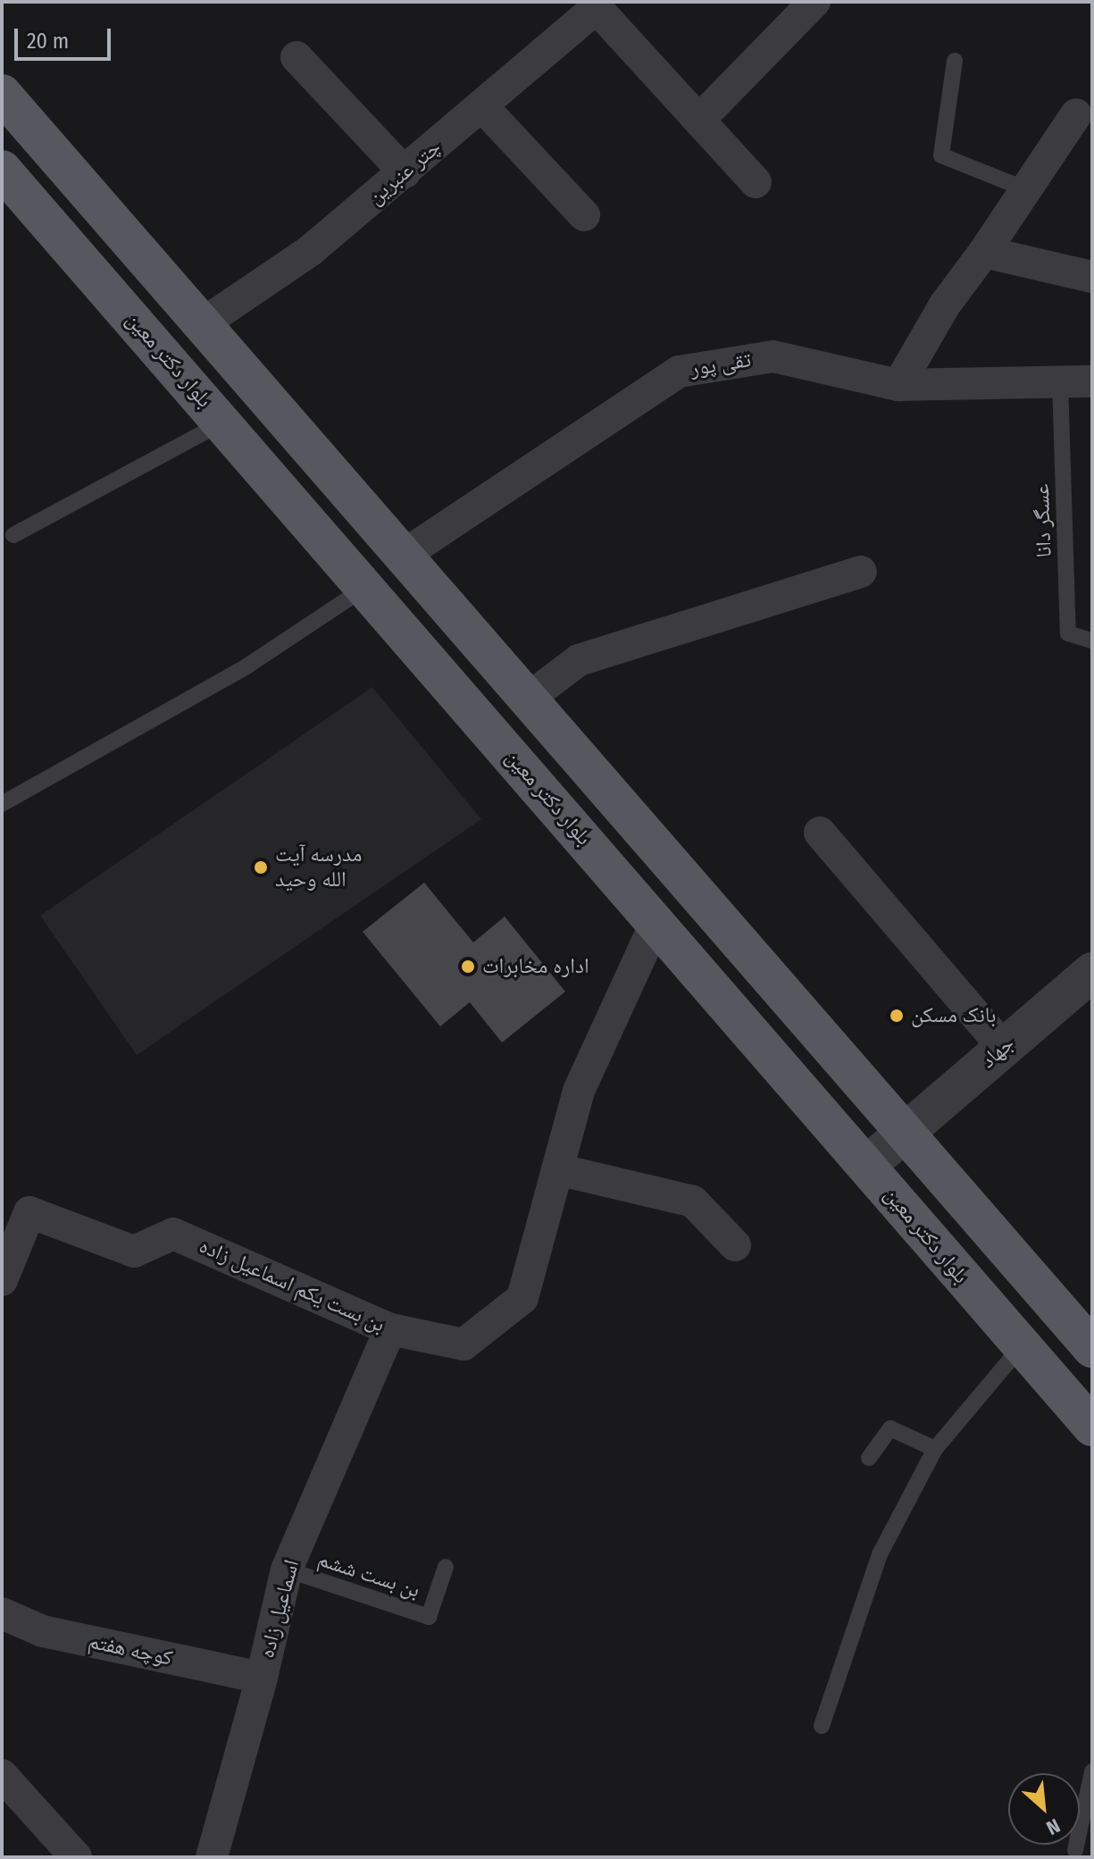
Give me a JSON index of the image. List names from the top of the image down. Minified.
{"streets":{"main road":["بلوار دکتر معین"],"street":["چتر عنبرین","تقی پور","جهاد","بن بست یکم اسماعیل زاده","اسماعیل زاده","کوچه هفتم"],"lane":["عسگر دانا","بن بست ششم"]},"crossings":[["بلوار دکتر معین","جهاد"],["بلوار دکتر معین","بن بست یکم اسماعیل زاده"],["تقی پور","عسگر دانا"],["بن بست یکم اسماعیل زاده","اسماعیل زاده"],["بن بست ششم","اسماعیل زاده"],["اسماعیل زاده","کوچه هفتم"]],"places":["مدرسه آیت الله وحید","اداره مخابرات","بانک مسکن"],"scale_bar":"20 m","north":"bottom right"}
